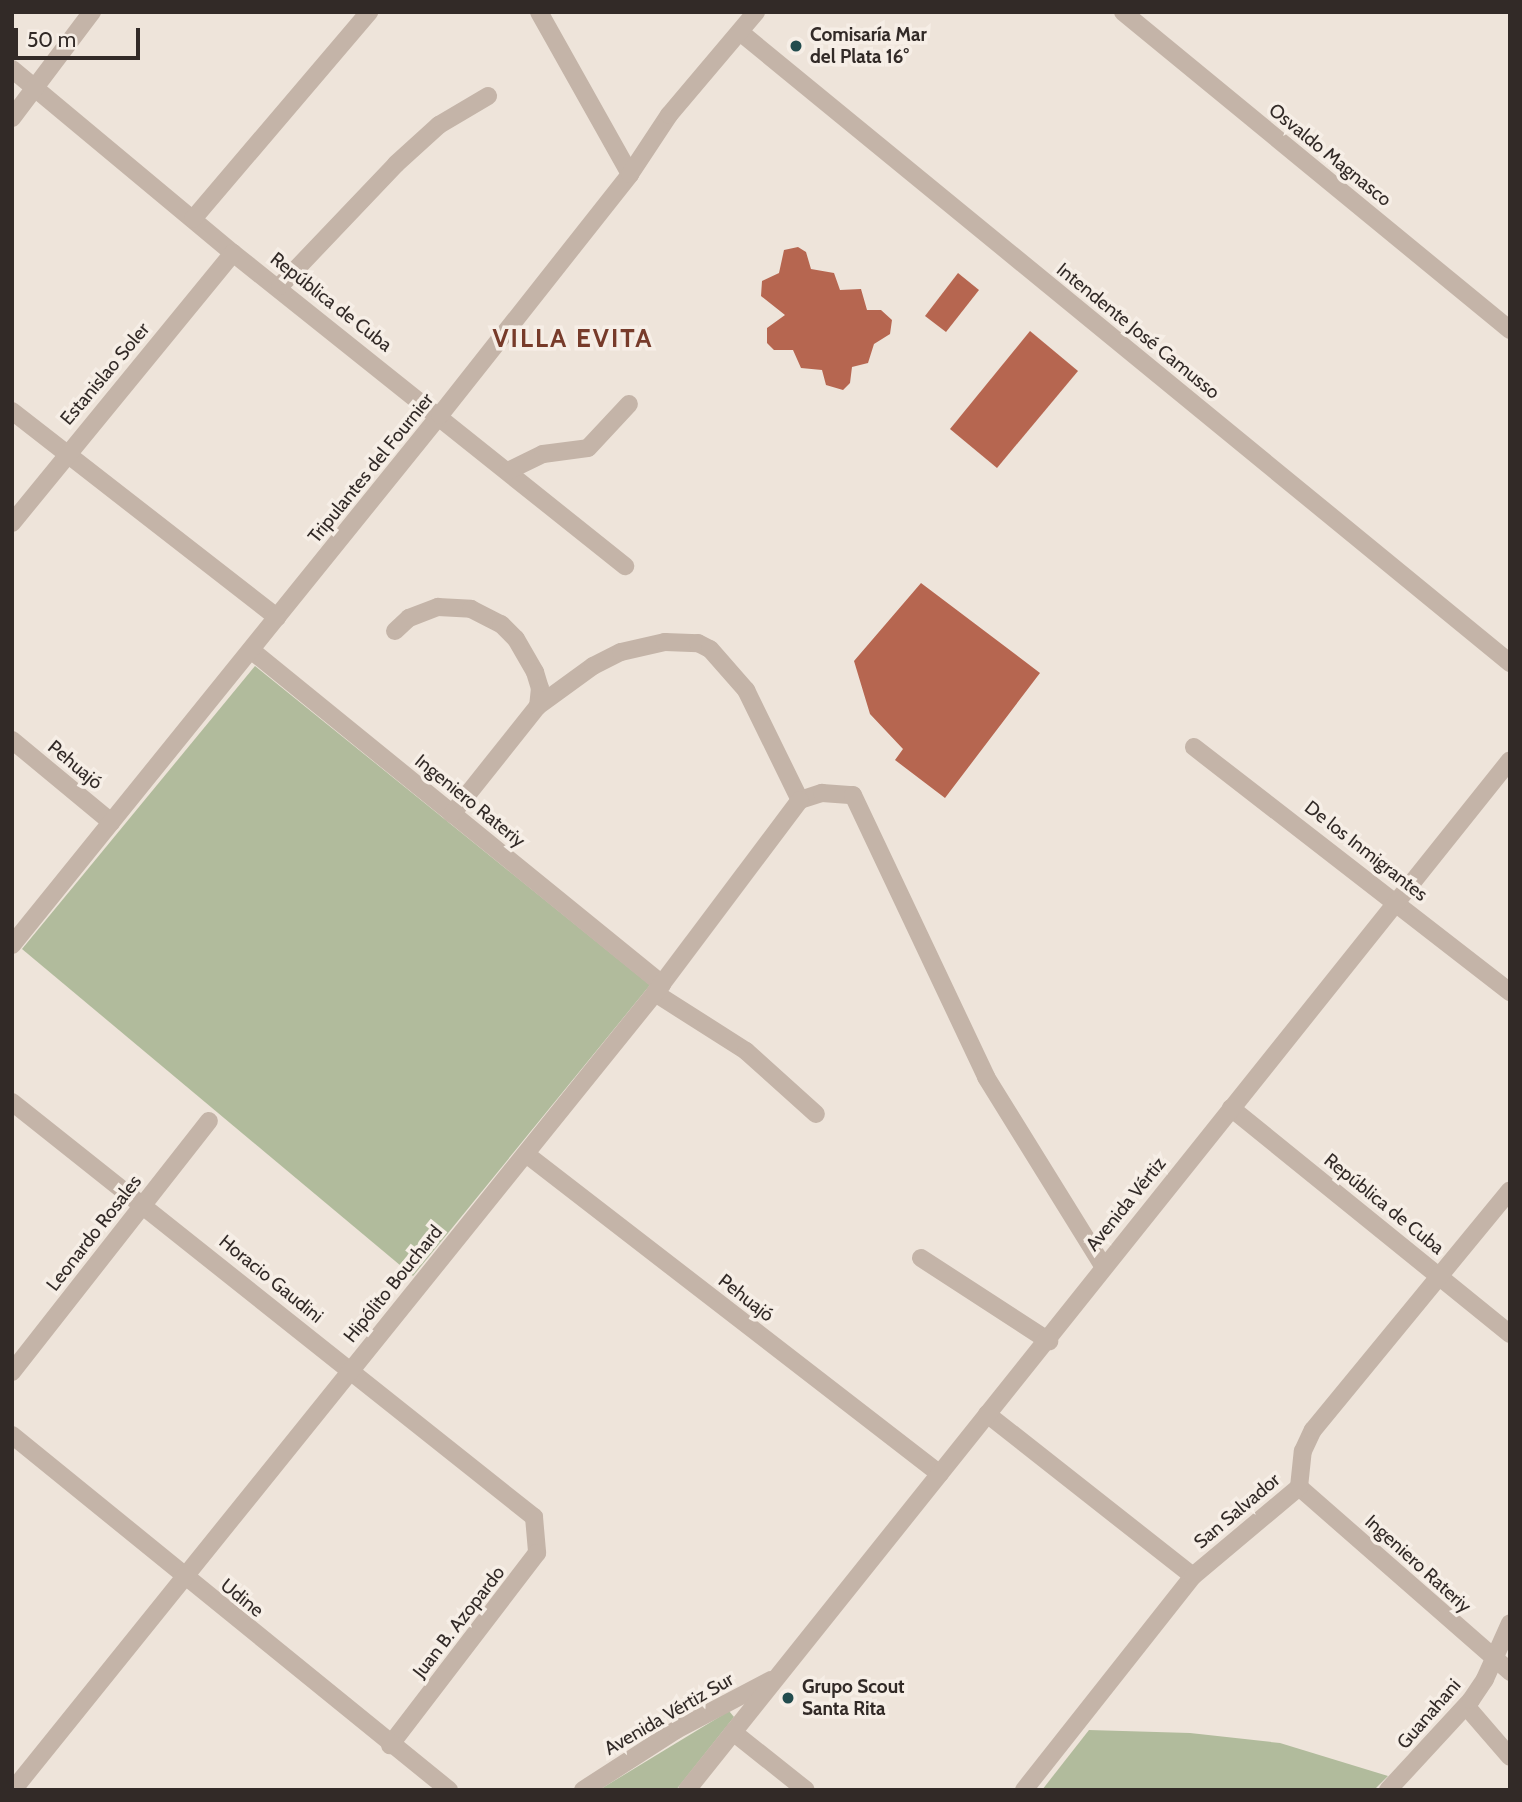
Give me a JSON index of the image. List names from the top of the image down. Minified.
{"streets":{"street":["Osvaldo Magnasco","República de Cuba","Intendente José Camusso","Estanislao Soler","Tripulantes del Fournier","Pehuajó","Ingeniero Rateriy","De los Inmigrantes","Avenida Vértiz","Leonardo Rosales","Horacio Gaudini","Hipólito Bouchard","San Salvador","Udine","Juan B. Azopardo","Avenida Vértiz Sur","Guanahani"]},"crossings":[["República de Cuba","Estanislao Soler"],["República de Cuba","Tripulantes del Fournier"],["República de Cuba","Avenida Vértiz"],["República de Cuba","San Salvador"],["Intendente José Camusso","Tripulantes del Fournier"],["Tripulantes del Fournier","Pehuajó"],["Tripulantes del Fournier","Ingeniero Rateriy"],["Pehuajó","Avenida Vértiz"],["Pehuajó","Hipólito Bouchard"],["Ingeniero Rateriy","Hipólito Bouchard"],["Ingeniero Rateriy","San Salvador"],["Ingeniero Rateriy","Guanahani"],["De los Inmigrantes","Avenida Vértiz"],["Avenida Vértiz","Avenida Vértiz Sur"],["Leonardo Rosales","Horacio Gaudini"],["Horacio Gaudini","Hipólito Bouchard"],["Horacio Gaudini","Juan B. Azopardo"],["Hipólito Bouchard","Udine"],["Udine","Juan B. Azopardo"]],"districts":["VILLA EVITA"],"places":["Comisaría Mar del Plata 16°","Grupo Scout Santa Rita"],"scale_bar":"50 m"}
